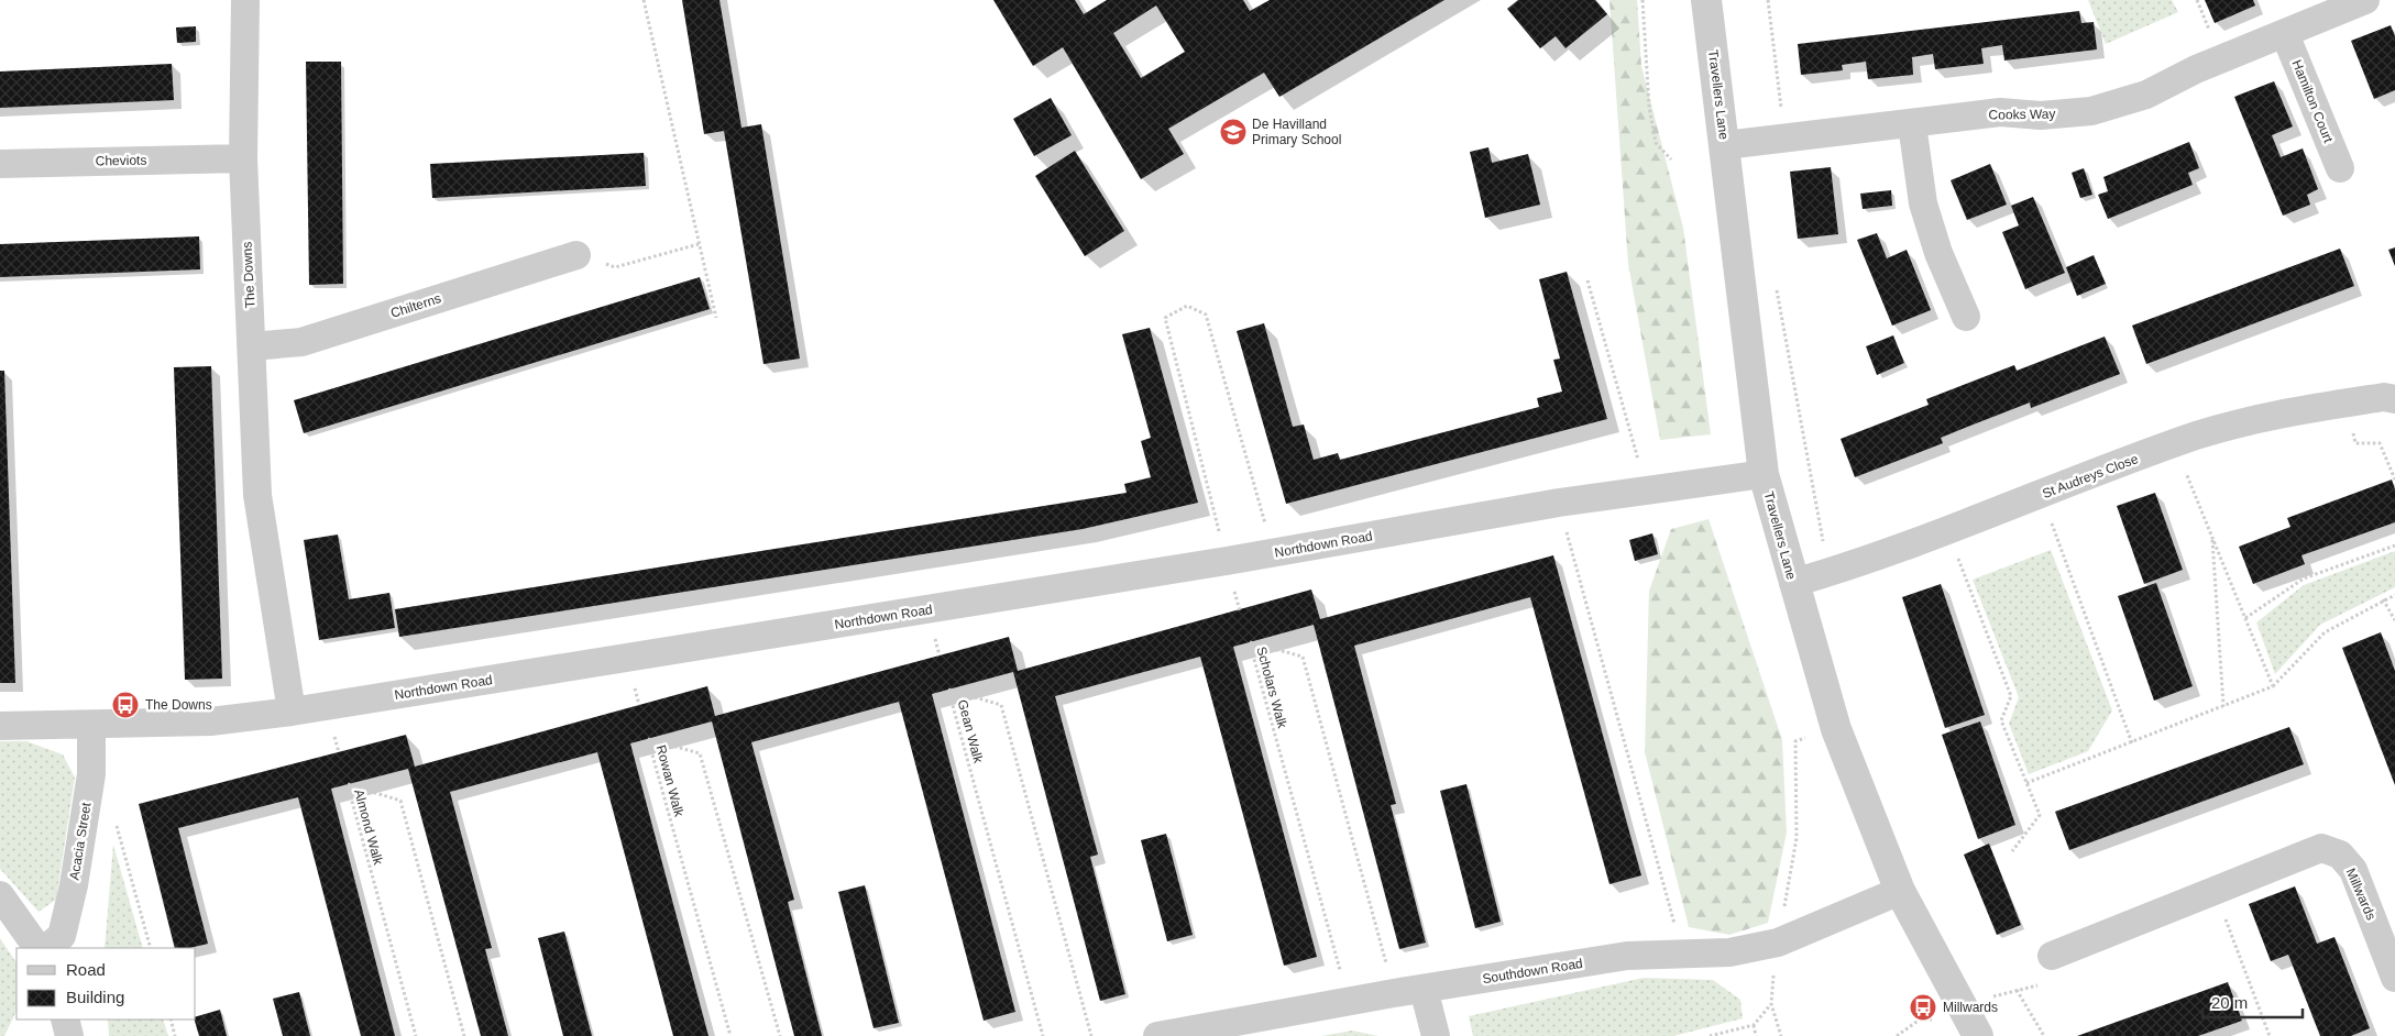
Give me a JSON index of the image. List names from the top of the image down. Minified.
{"streets":{"street":["Travellers Lane","Hamilton Court","Cooks Way","Cheviots","The Downs","Chilterns","St Audreys Close","Northdown Road","Acacia Street","Millwards","Southdown Road"],"path":["Scholars Walk","Gean Walk","Rowan Walk","Almond Walk"]},"crossings":[["Travellers Lane","Cooks Way"],["Travellers Lane","St Audreys Close"],["Travellers Lane","Northdown Road"],["Travellers Lane","Southdown Road"],["Hamilton Court","Cooks Way"],["Cheviots","The Downs"],["The Downs","Chilterns"],["The Downs","Northdown Road"],["Northdown Road","Acacia Street"],["Scholars Walk","Southdown Road"]],"places":{"school or university":["De Havilland Primary School"],"bus stop":["The Downs","Millwards"]},"legend":["Road","Building"],"scale_bar":"20 m"}
